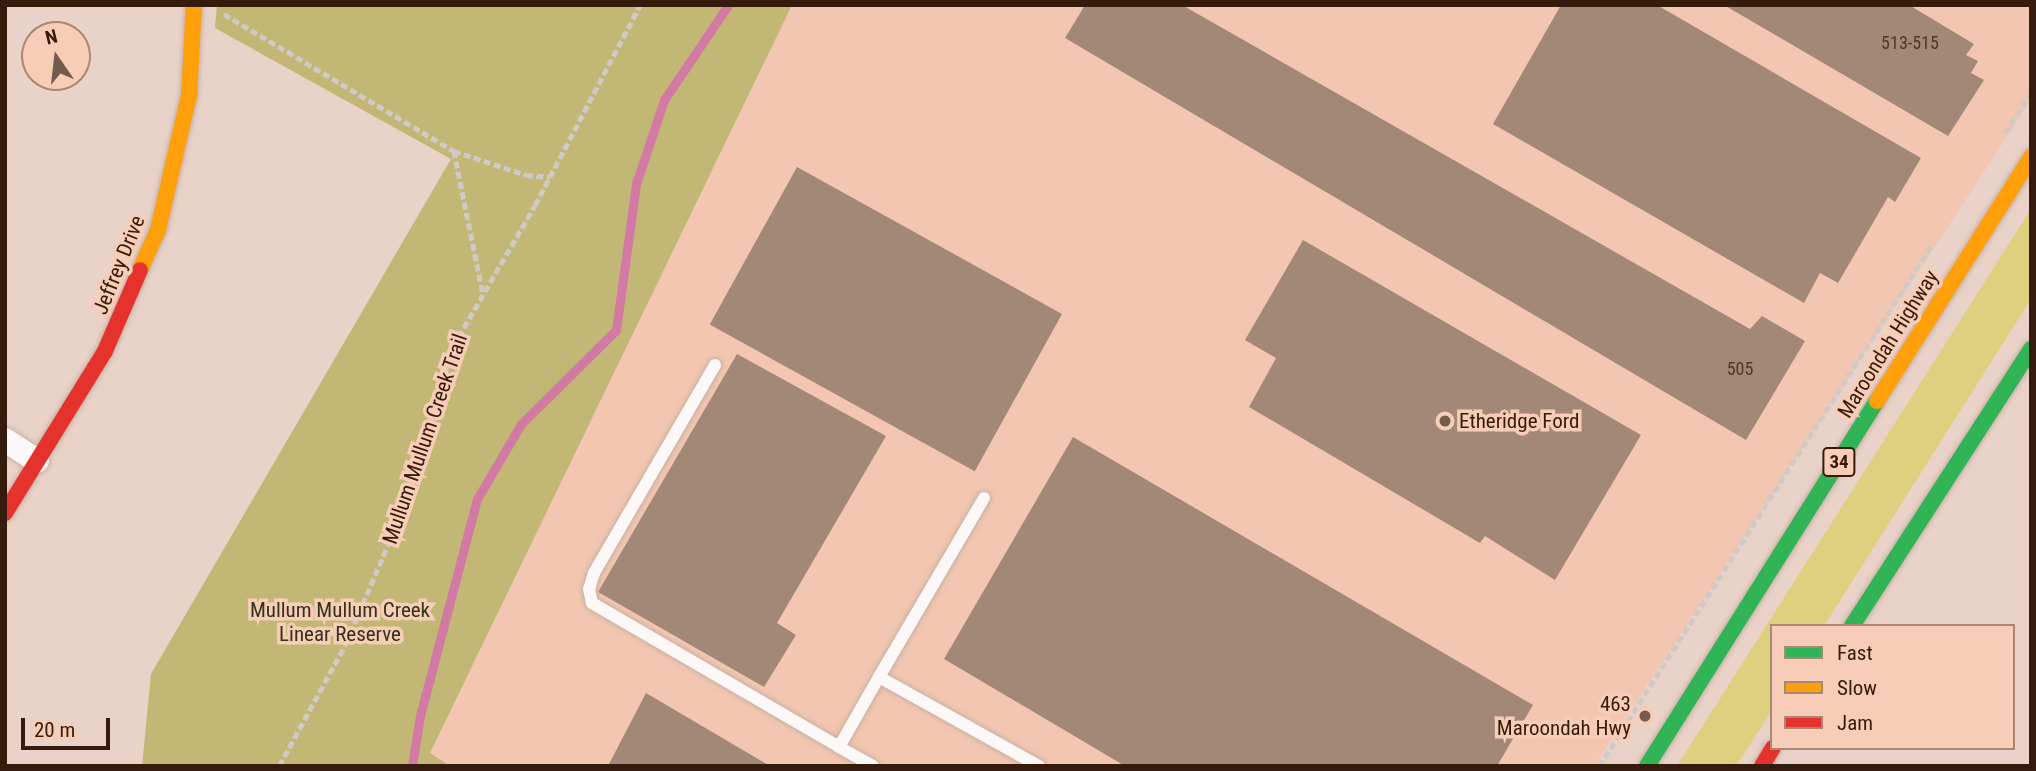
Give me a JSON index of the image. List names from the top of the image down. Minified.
{"streets":{"main road":["Jeffrey Drive","Maroondah Highway","34"],"path":["Mullum Mullum Creek Trail"]},"parks":["Mullum Mullum Creek Linear Reserve"],"places":["Etheridge Ford","463 Maroondah Hwy"],"house_numbers":["513-515","505"],"legend":["Fast","Slow","Jam"],"scale_bar":"20 m","north":"top"}
